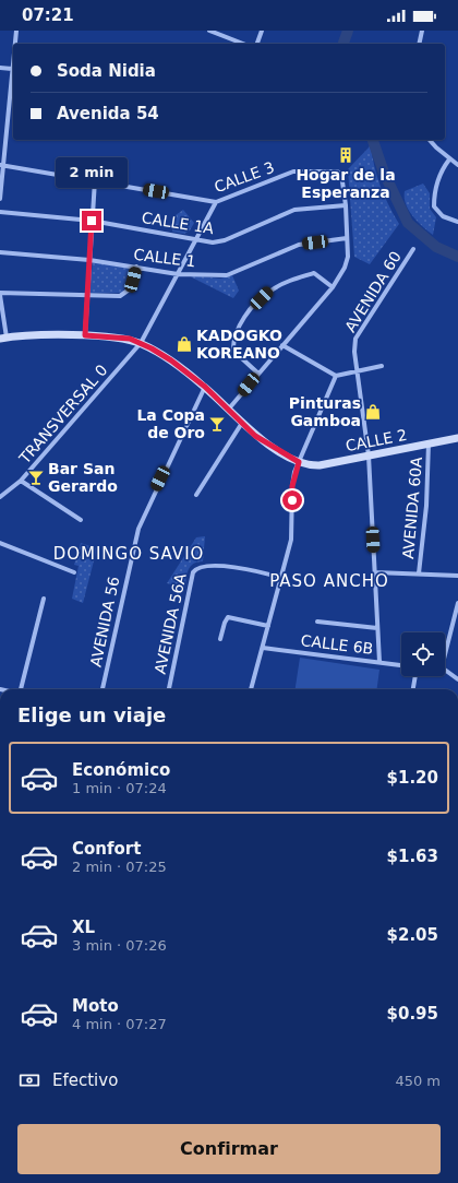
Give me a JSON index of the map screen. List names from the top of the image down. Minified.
{"streets":{"main road":["CALLE 2"],"street":["CALLE 3","CALLE 1A","CALLE 1","AVENIDA 60","TRANSVERSAL 0","AVENIDA 60A","AVENIDA 56","AVENIDA 56A","CALLE 6B"]},"crossings":[["CALLE 3","CALLE 1A"],["AVENIDA 60","CALLE 2"],["AVENIDA 60","CALLE 6B"],["CALLE 2","AVENIDA 60A"]],"districts":["DOMINGO SAVIO","PASO ANCHO"],"places":{"building":["Hogar de la Esperanza"],"shop":["KADOGKO KOREANO","Pinturas Gamboa"],"bar":["La Copa de Oro","Bar San Gerardo"]},"page":{"status":"07:21","banner":["Soda Nidia","Avenida 54"],"bubble":"2 min","heading":"Elige un viaje","list":[{"name":"Económico","note":"1 min · 07:24","value":"$1.20"},{"name":"Confort","note":"2 min · 07:25","value":"$1.63"},{"name":"XL","note":"3 min · 07:26","value":"$2.05"},{"name":"Moto","note":"4 min · 07:27","value":"$0.95"}],"pay":["Efectivo","450 m"],"buttons":"Confirmar"}}
